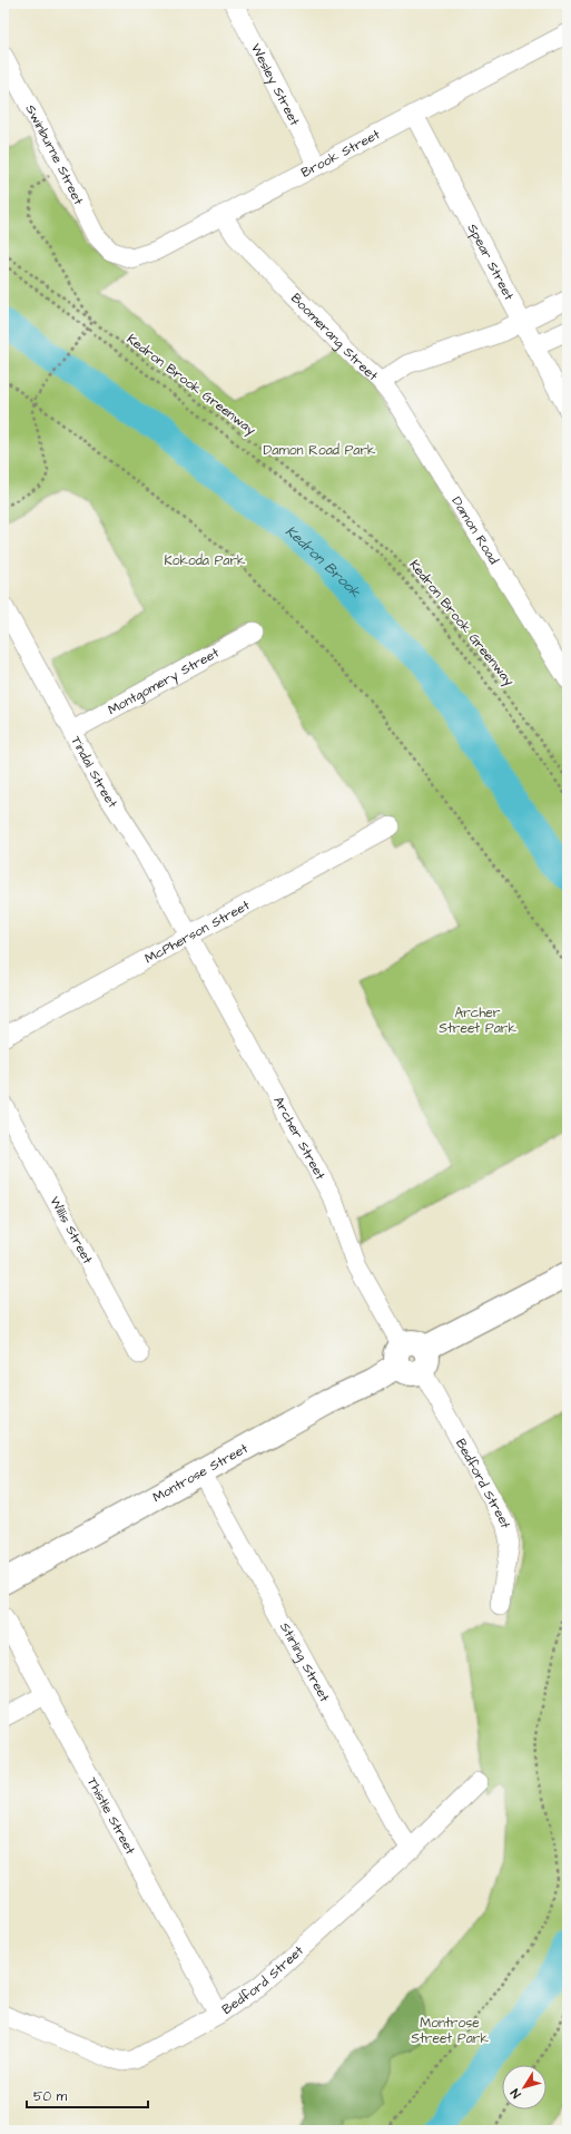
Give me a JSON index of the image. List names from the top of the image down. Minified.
{"streets":{"street":["Wesley Street","Brook Street","Swinburne Street","Spear Street","Boomerang Street","Damon Road","Montgomery Street","Tindal Street","McPherson Street","Archer Street","Willis Street","Montrose Street","Bedford Street","Stirling Street","Thistle Street"],"path":["Kedron Brook Greenway"]},"crossings":[["Wesley Street","Brook Street"],["Brook Street","Swinburne Street"],["Brook Street","Spear Street"],["Brook Street","Boomerang Street"],["Spear Street","Boomerang Street"],["Boomerang Street","Damon Road"],["Montgomery Street","Tindal Street"],["Tindal Street","McPherson Street"],["Tindal Street","Archer Street"],["McPherson Street","Archer Street"],["Archer Street","Montrose Street"],["Archer Street","Bedford Street"],["Montrose Street","Bedford Street"],["Montrose Street","Stirling Street"],["Bedford Street","Stirling Street"],["Bedford Street","Thistle Street"]],"water":["Kedron Brook"],"parks":["Damon Road Park","Kokoda Park","Archer Street Park","Montrose Street Park"],"scale_bar":"50 m","north":"bottom left"}
